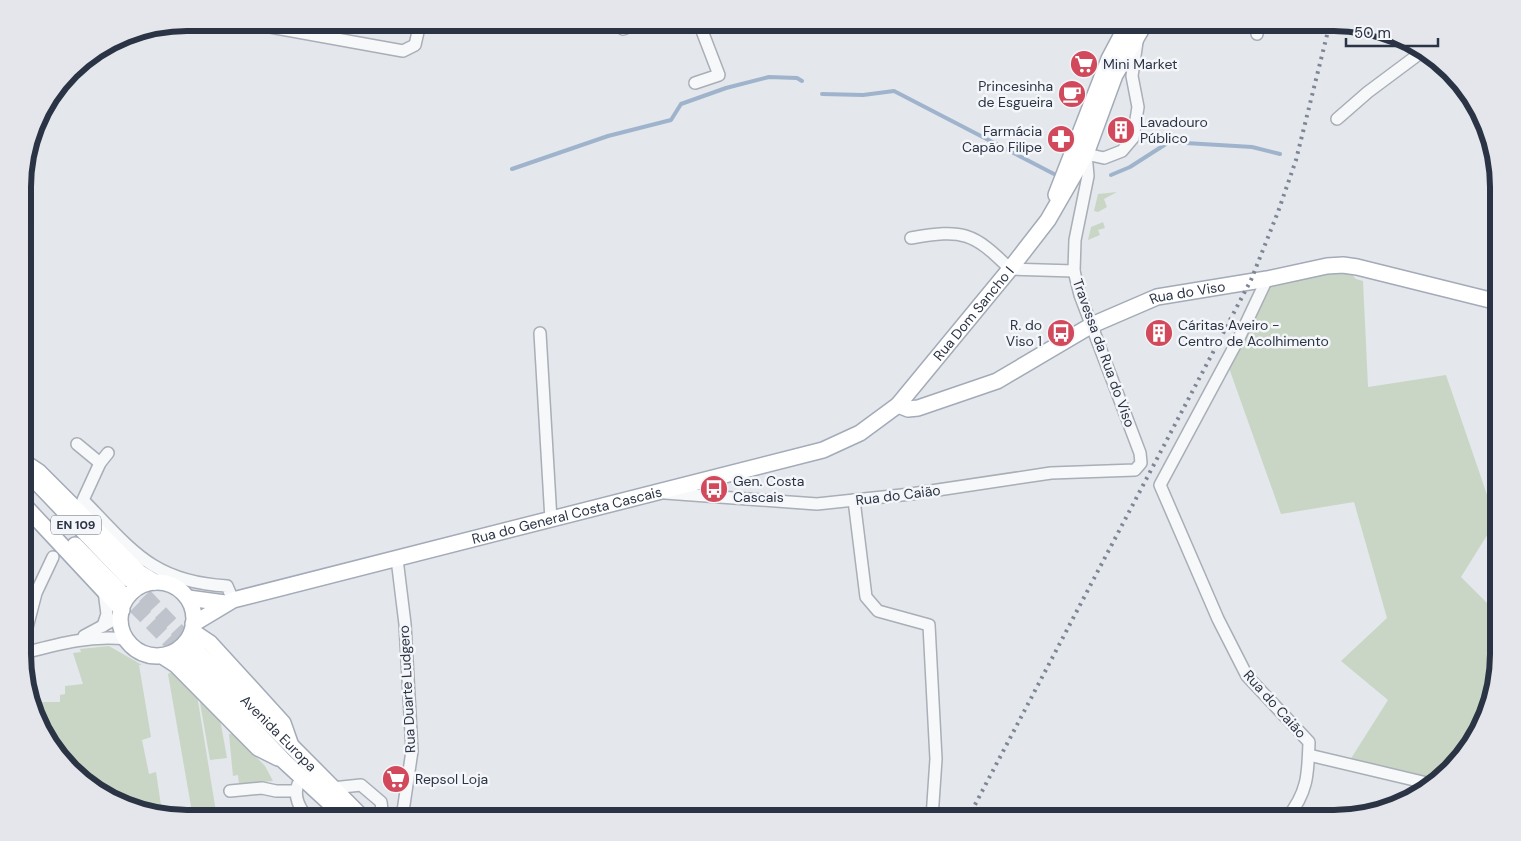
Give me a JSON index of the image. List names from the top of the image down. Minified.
{"streets":{"main road":["Rua do Viso","Rua Dom Sancho I","Rua do General Costa Cascais","EN 109","Avenida Europa"],"street":["Travessa da Rua do Viso","Rua do Caião","Rua Duarte Ludgero"]},"crossings":[["Rua do Viso","Rua Dom Sancho I"],["Rua do Viso","Travessa da Rua do Viso"],["Rua do Viso","Rua do Caião"],["Rua do Viso","Rua do General Costa Cascais"],["Rua Dom Sancho I","Travessa da Rua do Viso"],["Rua Dom Sancho I","Rua do General Costa Cascais"],["Travessa da Rua do Viso","Rua do Caião"],["Rua do Caião","Rua do General Costa Cascais"],["Rua do General Costa Cascais","Rua Duarte Ludgero"]],"places":{"supermarket":["Mini Market","Repsol Loja"],"cafe":["Princesinha de Esgueira"],"building":["Lavadouro Público","Cáritas Aveiro - Centro de Acolhimento"],"pharmacy":["Farmácia Capão Filipe"],"bus stop":["R. do Viso 1","Gen. Costa Cascais"]},"scale_bar":"50 m"}
